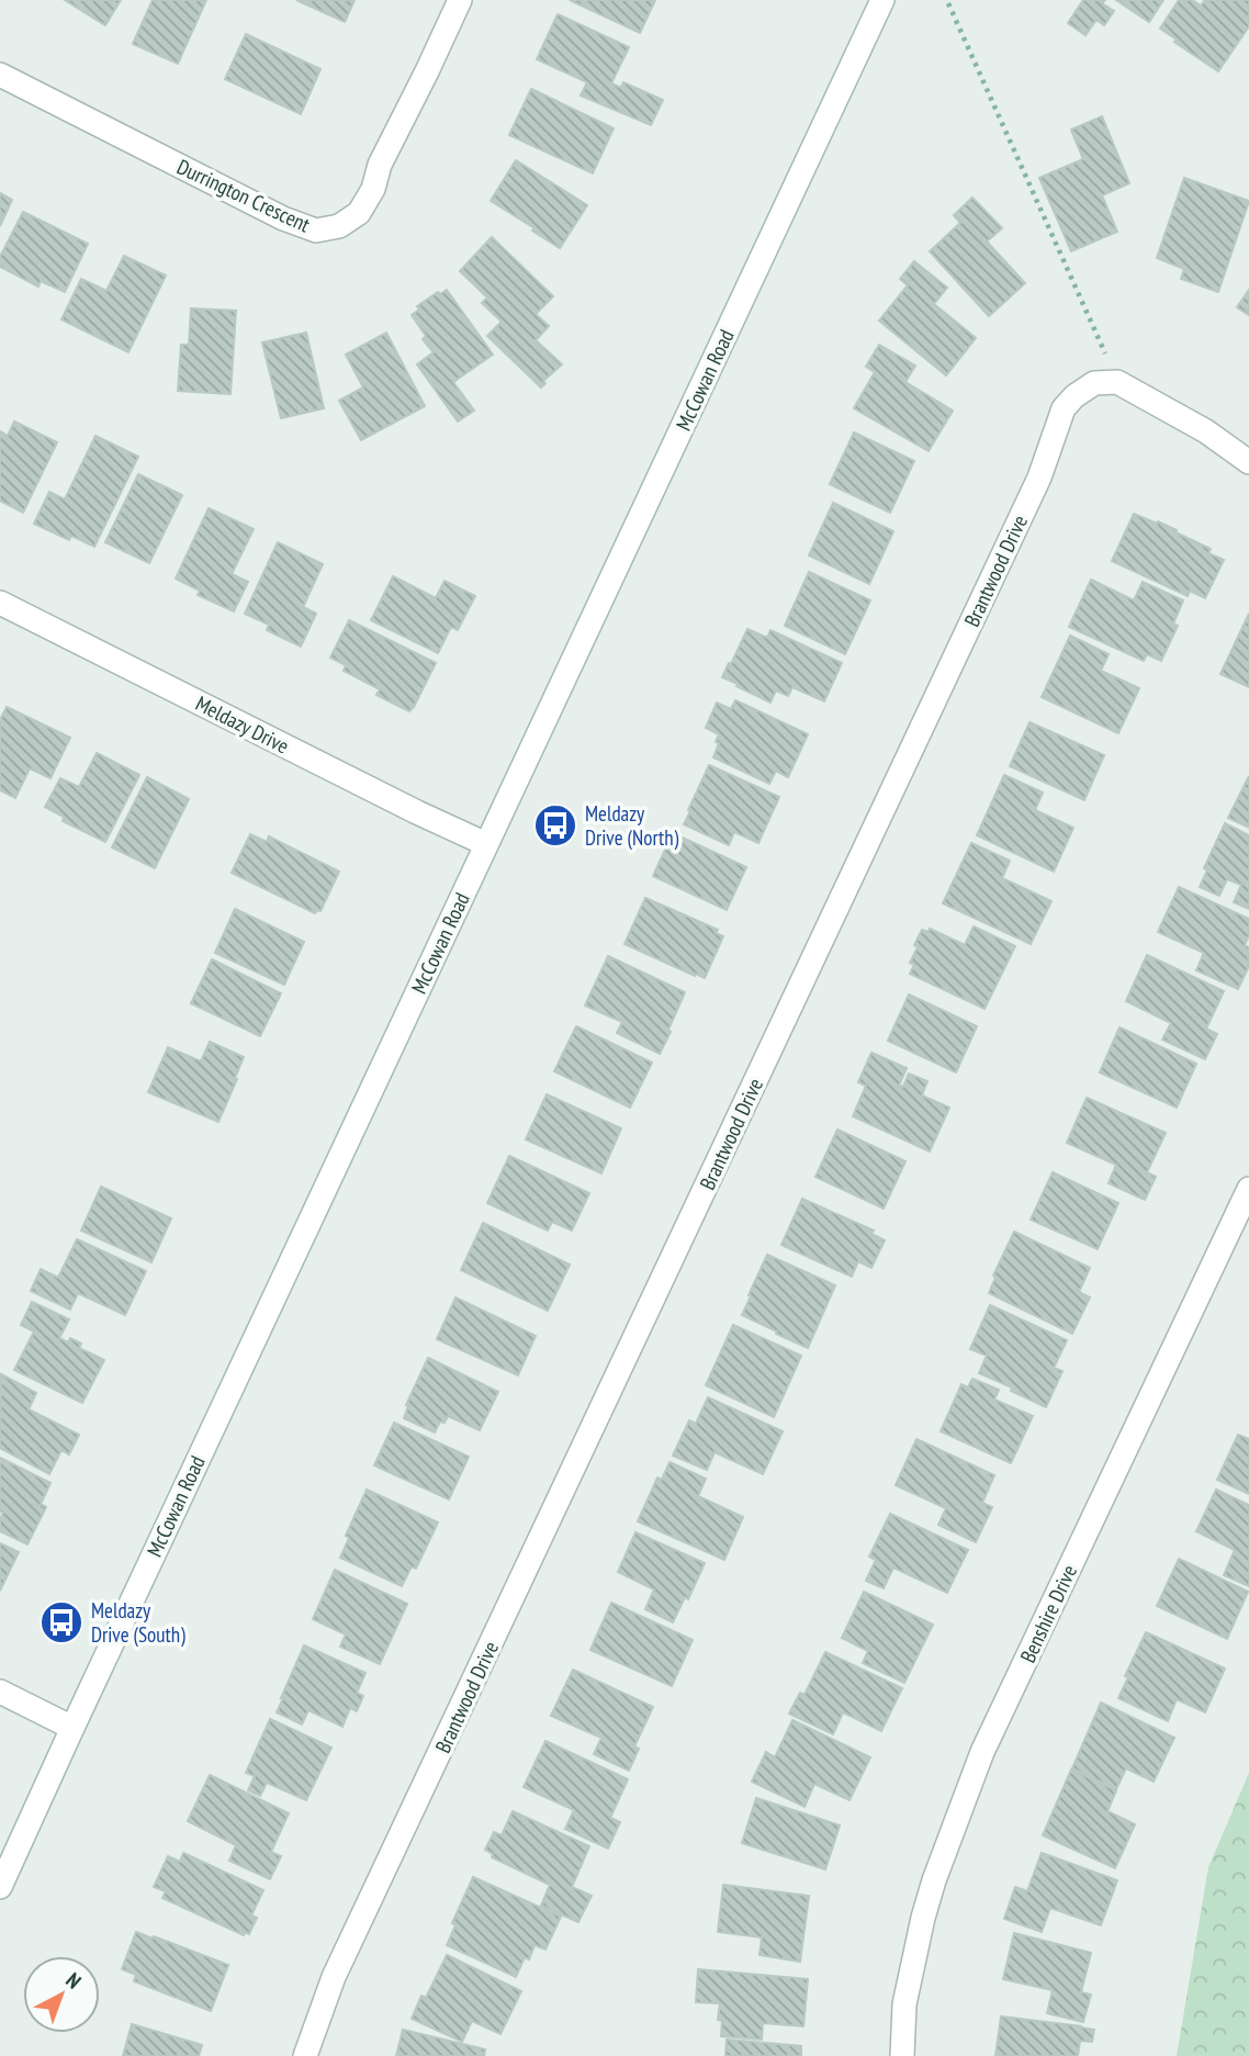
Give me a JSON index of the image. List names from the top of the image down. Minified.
{"streets":{"street":["Durrington Crescent","McCowan Road","Brantwood Drive","Meldazy Drive","Benshire Drive"]},"crossings":[["McCowan Road","Meldazy Drive"]],"places":{"bus stop":["Meldazy Drive (North)","Meldazy Drive (South)"]},"north":"top right"}
